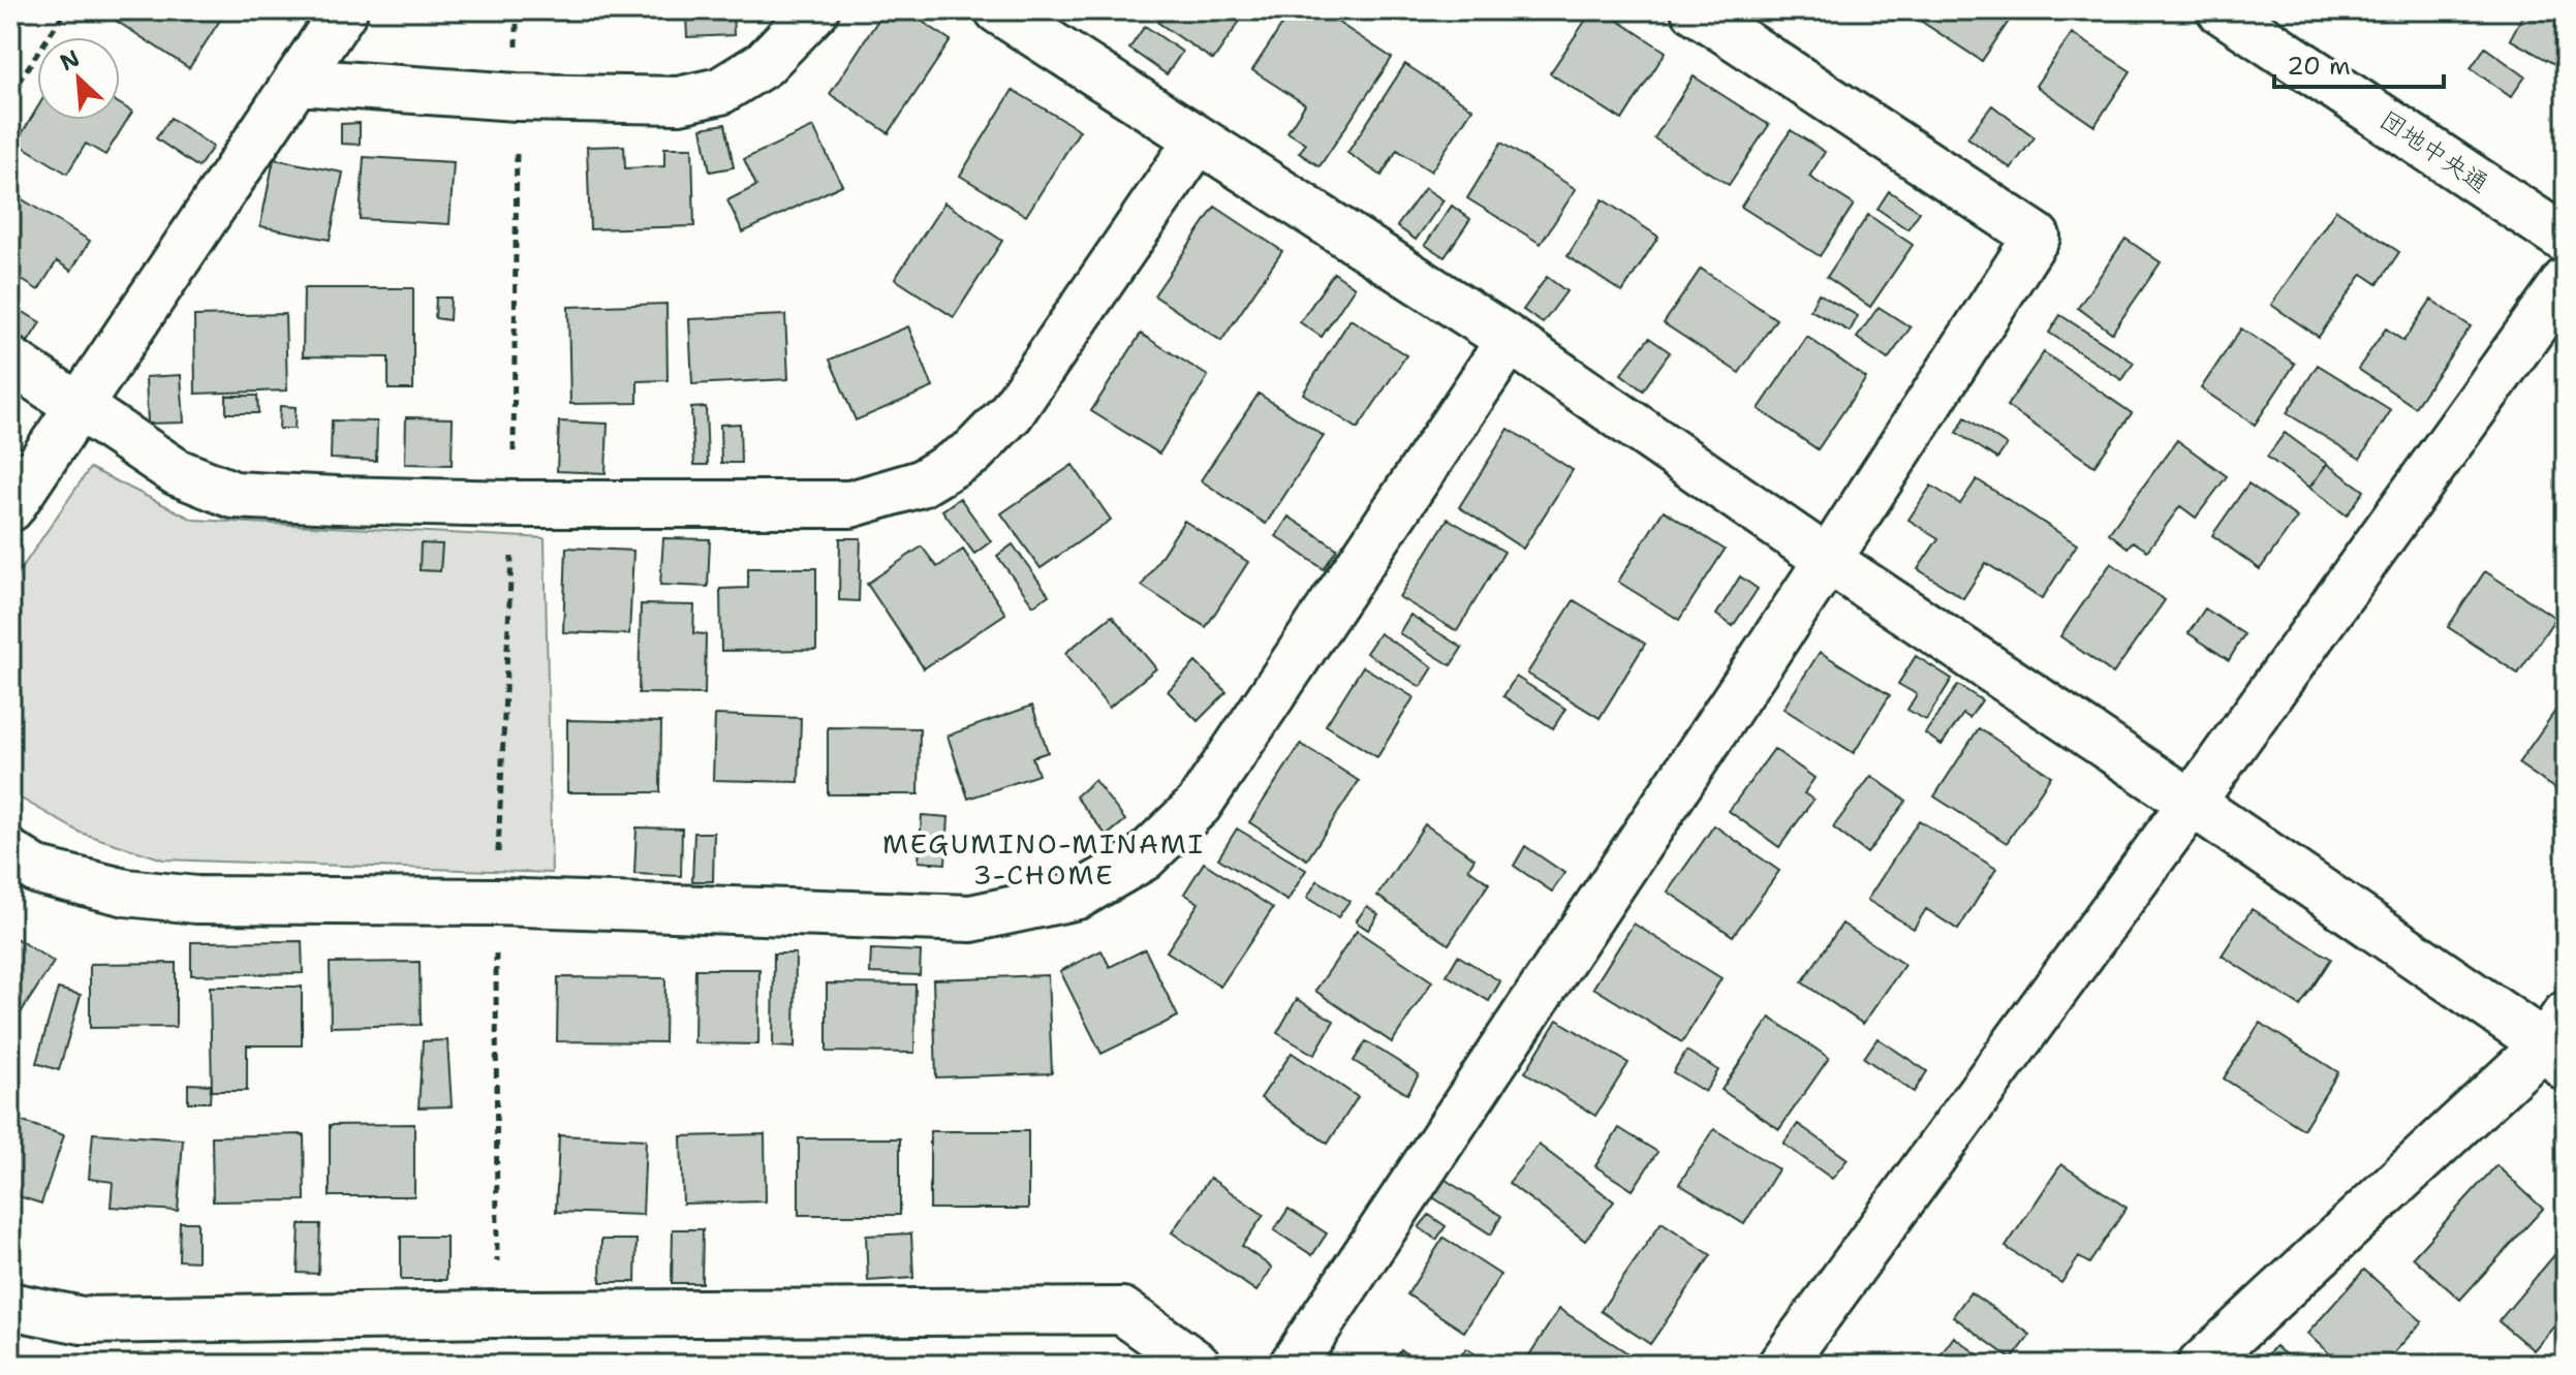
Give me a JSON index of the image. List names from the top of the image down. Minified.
{"streets":{"street":["団地中央通"]},"districts":["MEGUMINO-MINAMI 3-CHOME"],"scale_bar":"20 m","north":"top left"}
